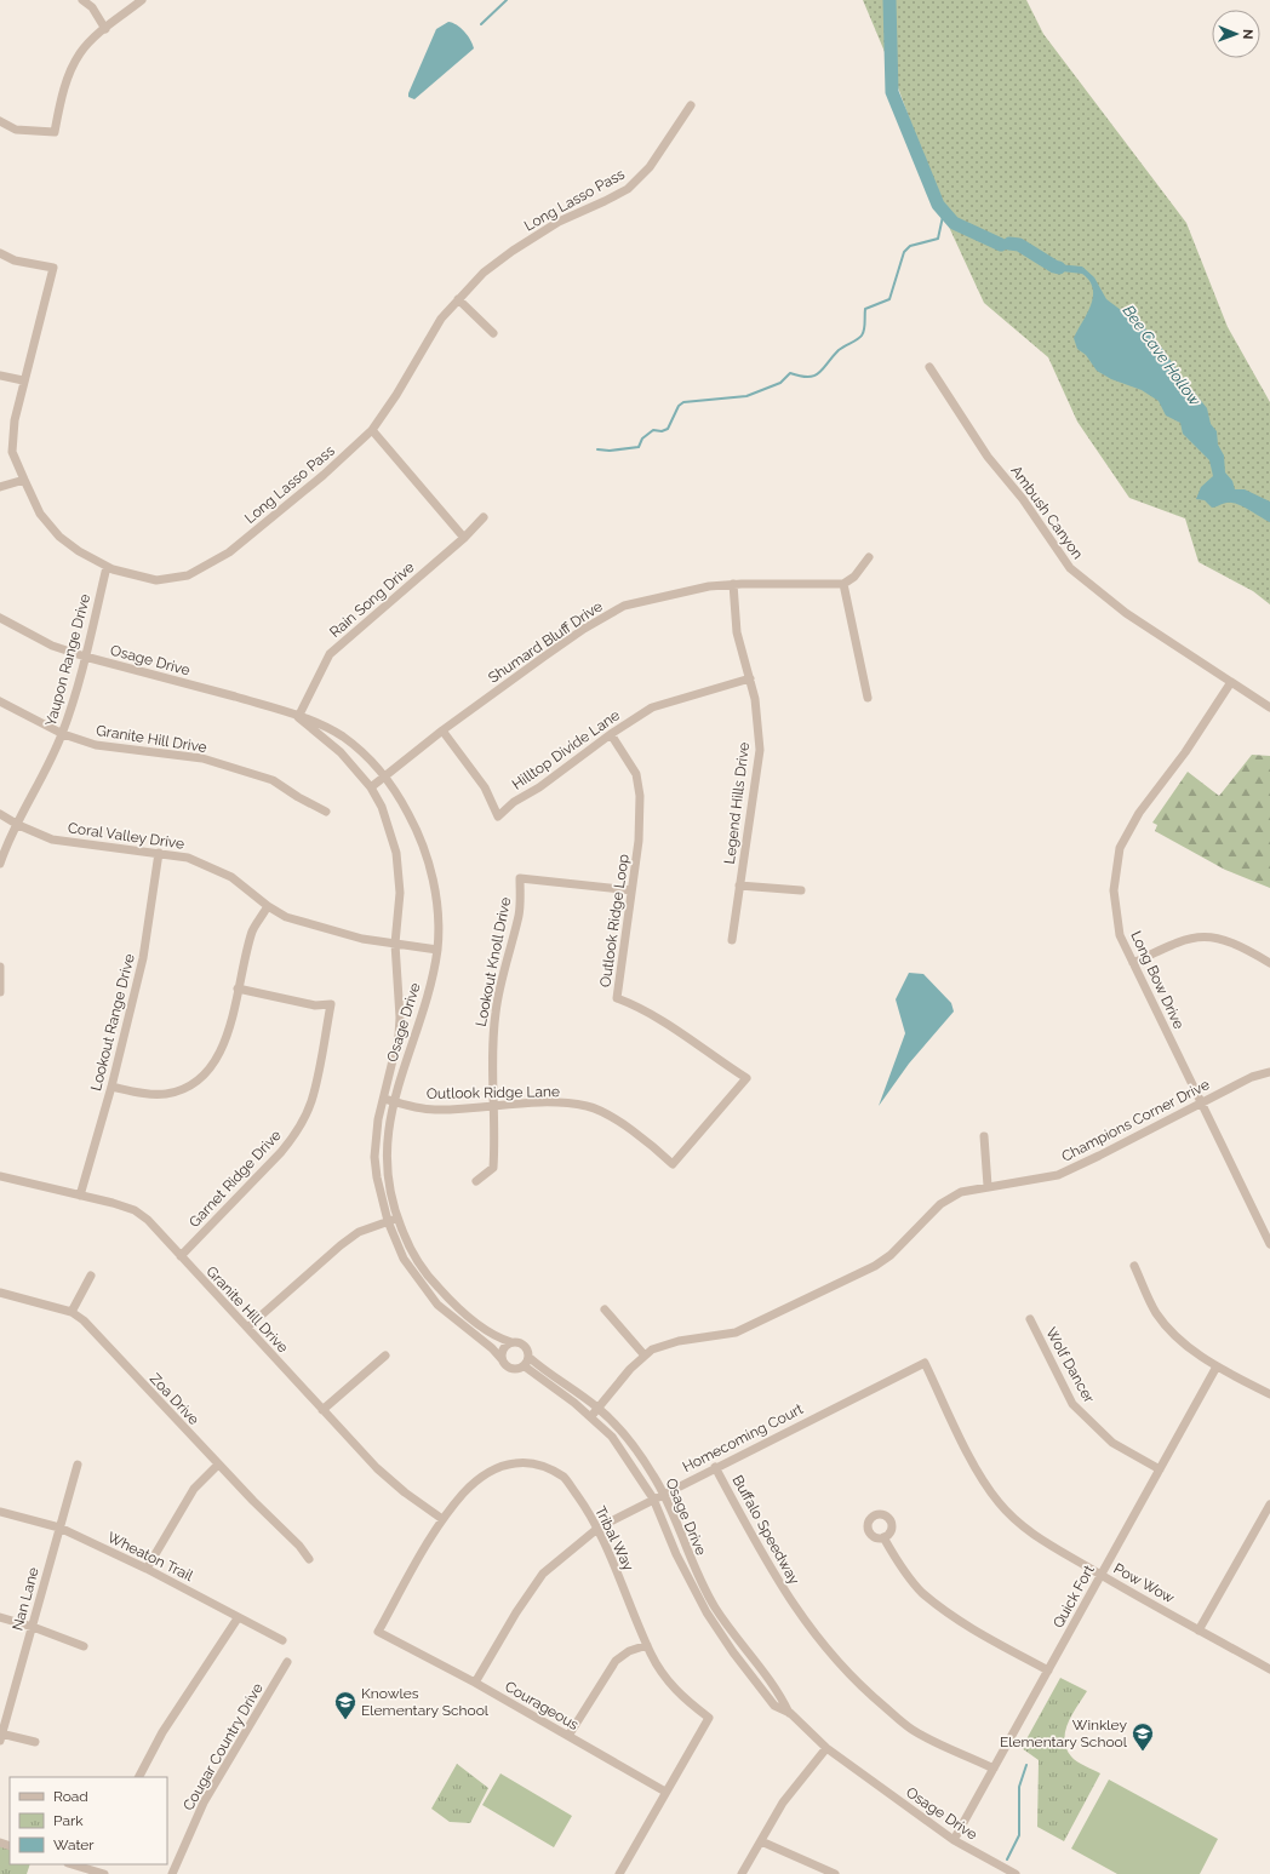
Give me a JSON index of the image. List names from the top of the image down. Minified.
{"streets":{"street":["Long Lasso Pass","Ambush Canyon","Rain Song Drive","Shumard Bluff Drive","Yaupon Range Drive","Osage Drive","Granite Hill Drive","Hilltop Divide Lane","Legend Hills Drive","Coral Valley Drive","Outlook Ridge Loop","Lookout Knoll Drive","Long Bow Drive","Lookout Range Drive","Outlook Ridge Lane","Champions Corner Drive","Garnet Ridge Drive","Wolf Dancer","Zoa Drive","Homecoming Court","Buffalo Speedway","Tribal Way","Wheaton Trail","Pow Wow","Quick Fort","Nan Lane","Courageous","Cougar Country Drive"]},"crossings":[["Long Lasso Pass","Yaupon Range Drive"],["Ambush Canyon","Long Bow Drive"],["Rain Song Drive","Osage Drive"],["Shumard Bluff Drive","Osage Drive"],["Shumard Bluff Drive","Hilltop Divide Lane"],["Shumard Bluff Drive","Legend Hills Drive"],["Yaupon Range Drive","Osage Drive"],["Yaupon Range Drive","Granite Hill Drive"],["Yaupon Range Drive","Coral Valley Drive"],["Osage Drive","Coral Valley Drive"],["Osage Drive","Outlook Ridge Lane"],["Osage Drive","Champions Corner Drive"],["Osage Drive","Homecoming Court"],["Osage Drive","Quick Fort"],["Granite Hill Drive","Lookout Range Drive"],["Granite Hill Drive","Garnet Ridge Drive"],["Granite Hill Drive","Tribal Way"],["Hilltop Divide Lane","Legend Hills Drive"],["Hilltop Divide Lane","Outlook Ridge Loop"],["Coral Valley Drive","Lookout Range Drive"],["Outlook Ridge Loop","Lookout Knoll Drive"],["Outlook Ridge Loop","Outlook Ridge Lane"],["Lookout Knoll Drive","Outlook Ridge Lane"],["Long Bow Drive","Champions Corner Drive"],["Wolf Dancer","Quick Fort"],["Homecoming Court","Buffalo Speedway"],["Homecoming Court","Tribal Way"],["Homecoming Court","Pow Wow"],["Homecoming Court","Courageous"],["Buffalo Speedway","Quick Fort"],["Tribal Way","Courageous"],["Wheaton Trail","Nan Lane"],["Pow Wow","Quick Fort"]],"water":["Bee Cave Hollow"],"places":{"school or university":["Knowles Elementary School","Winkley Elementary School"]},"legend":["Road","Park","Water"],"north":"right"}
